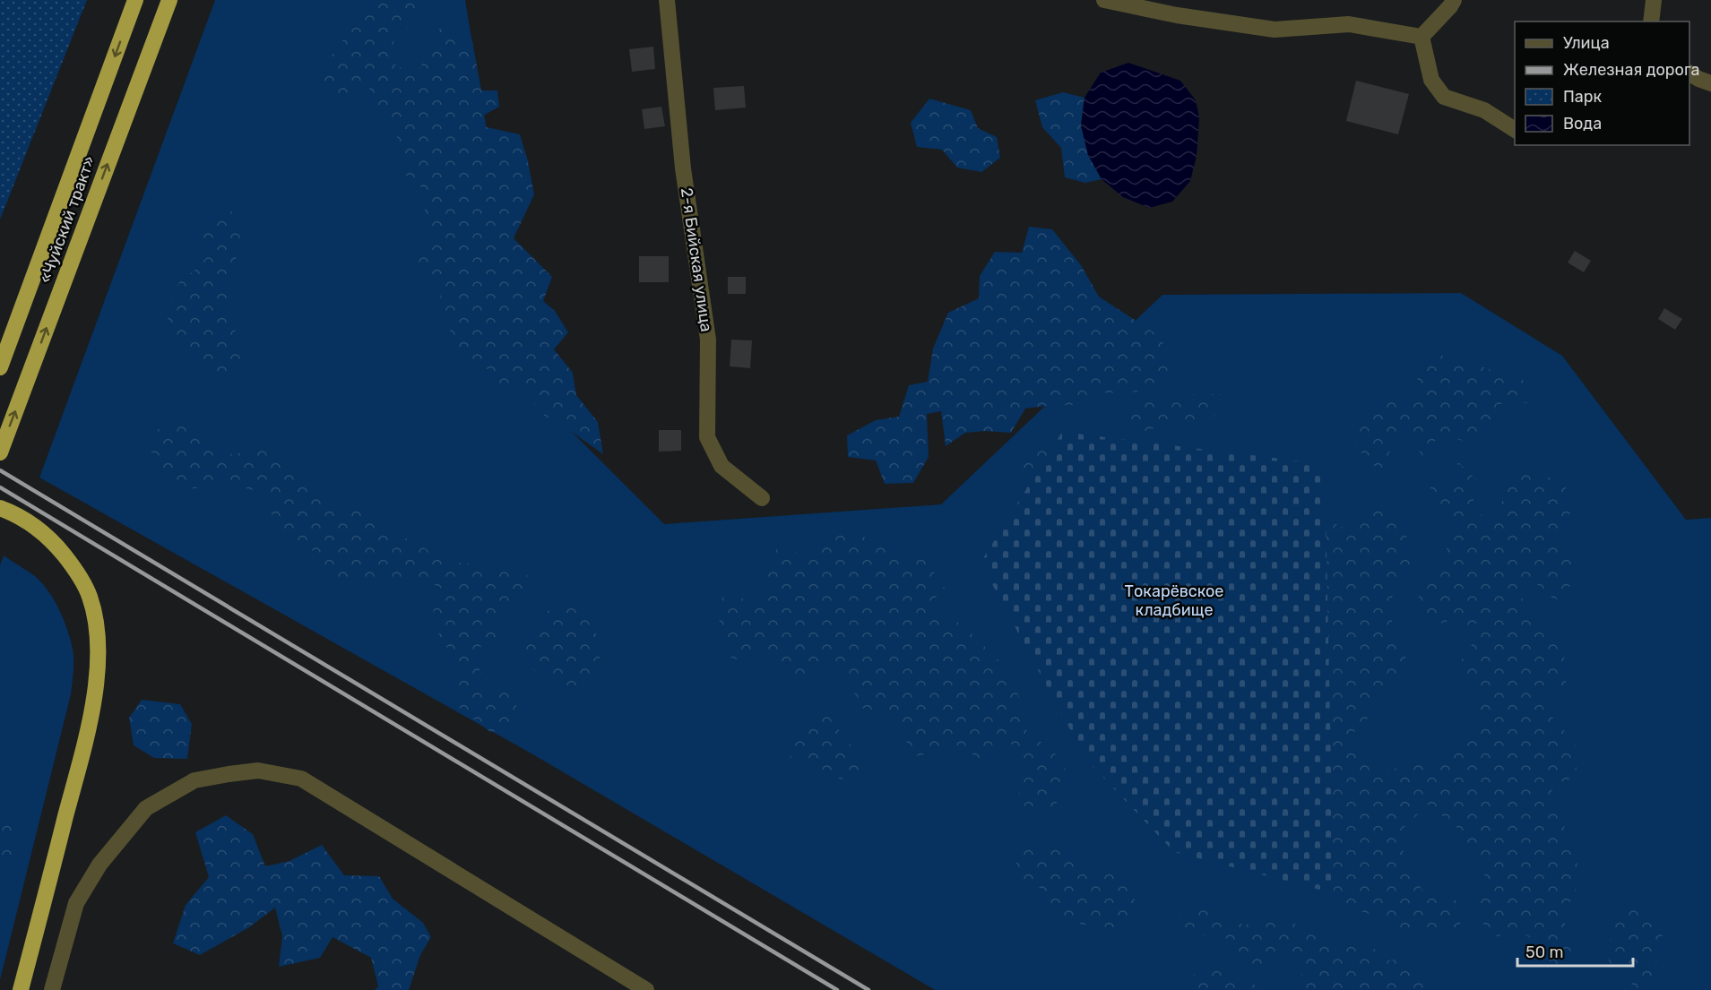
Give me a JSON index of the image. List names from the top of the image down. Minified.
{"streets":{"highway":["«Чуйский тракт»"],"street":["2-я Бийская улица"]},"parks":["Токарёвское кладбище"],"legend":["Улица","Железная дорога","Парк","Вода"],"scale_bar":"50 m"}
